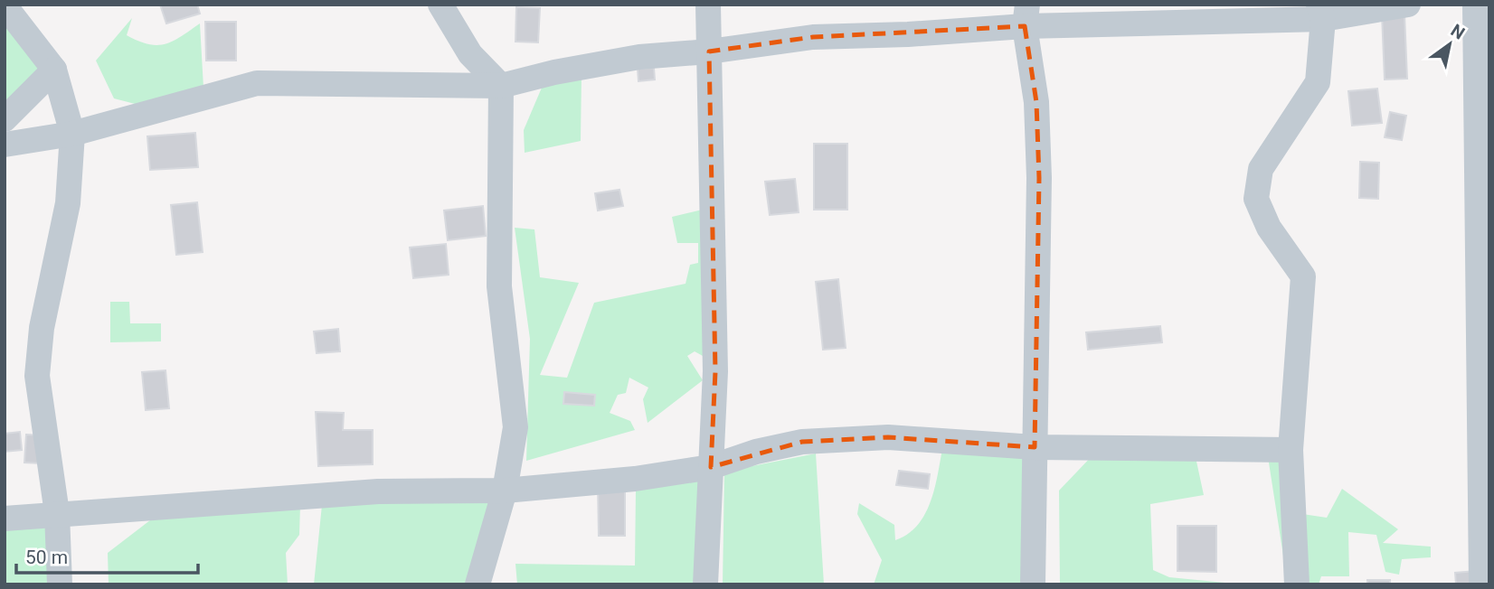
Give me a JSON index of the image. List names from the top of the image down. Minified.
{"scale_bar":"50 m","north":"top right"}
